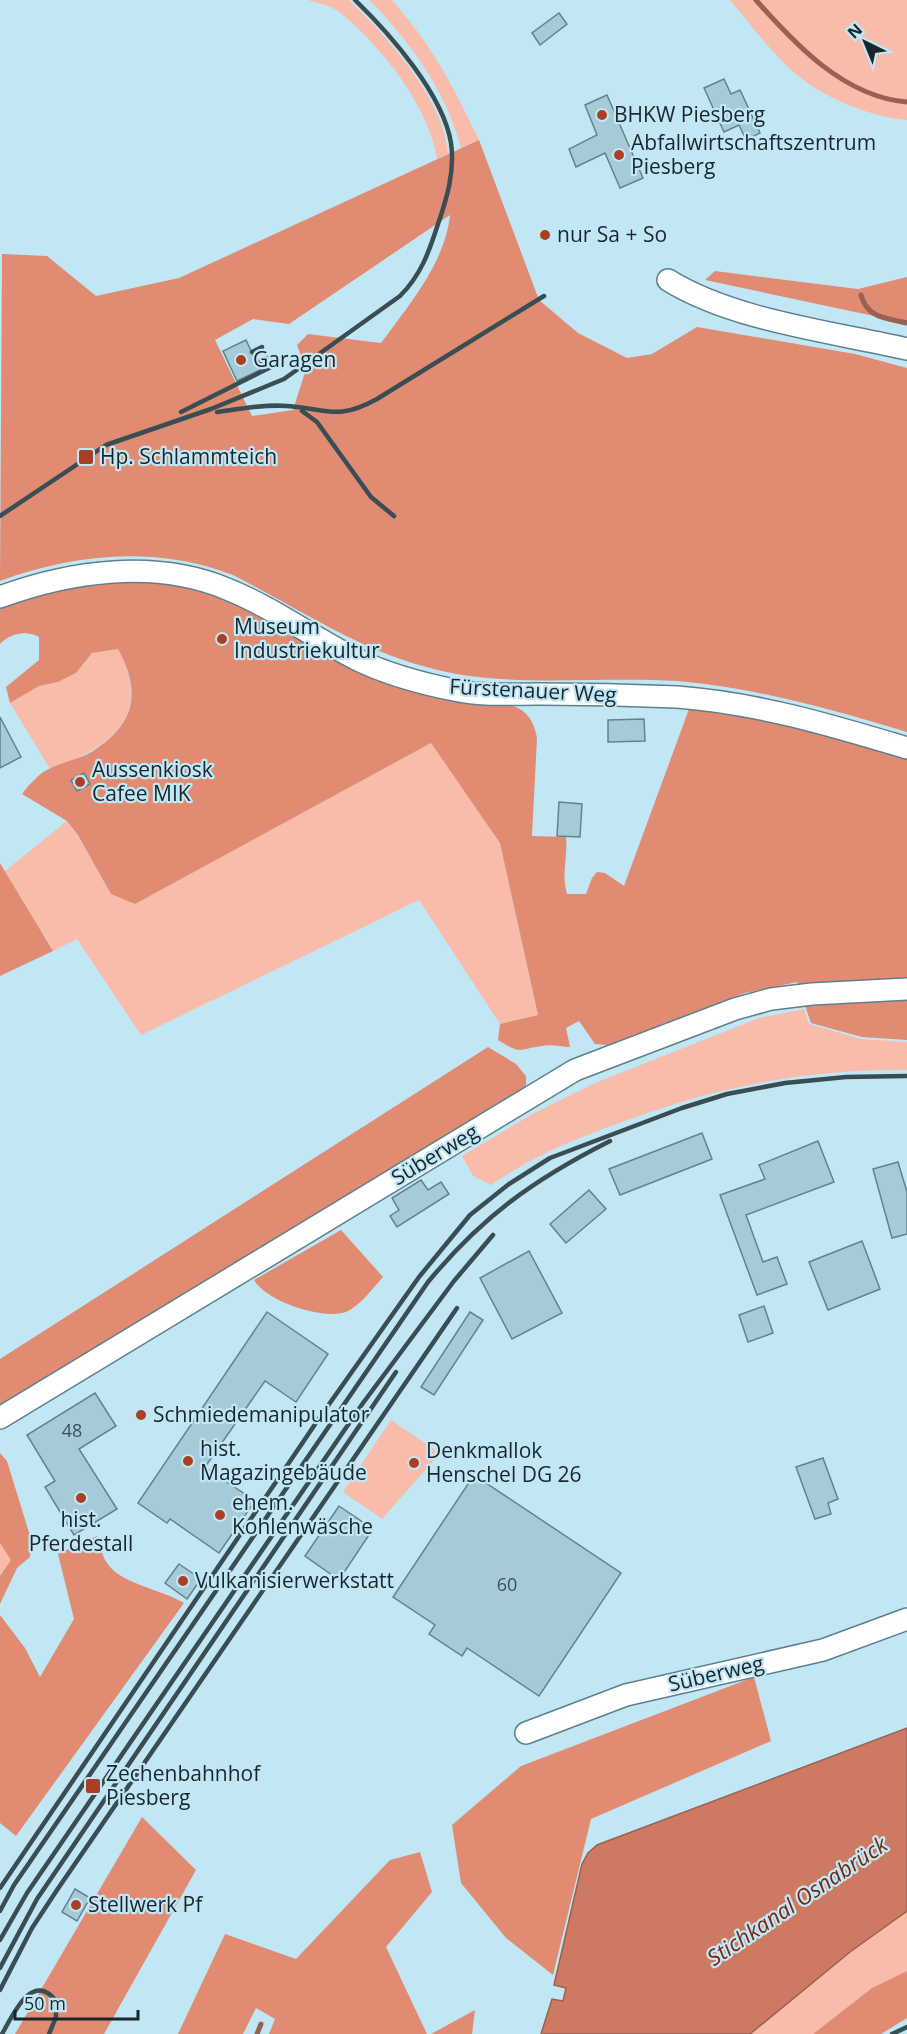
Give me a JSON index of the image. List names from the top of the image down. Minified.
{"streets":{"street":["Fürstenauer Weg","Süberweg"]},"water":["Stichkanal Osnabrück"],"places":{"other":["BHKW Piesberg","Abfallwirtschaftszentrum Piesberg","nur Sa + So","Garagen","Museum Industriekultur","Aussenkiosk Cafee MIK","Schmiedemanipulator","hist. Magazingebäude","Denkmallok Henschel DG 26","hist. Pferdestall","ehem. Kohlenwäsche","Vulkanisierwerkstatt","Stellwerk Pf"],"transit":["Hp. Schlammteich","Zechenbahnhof Piesberg"]},"house_numbers":["48","60"],"scale_bar":"50 m","north":"top left"}
